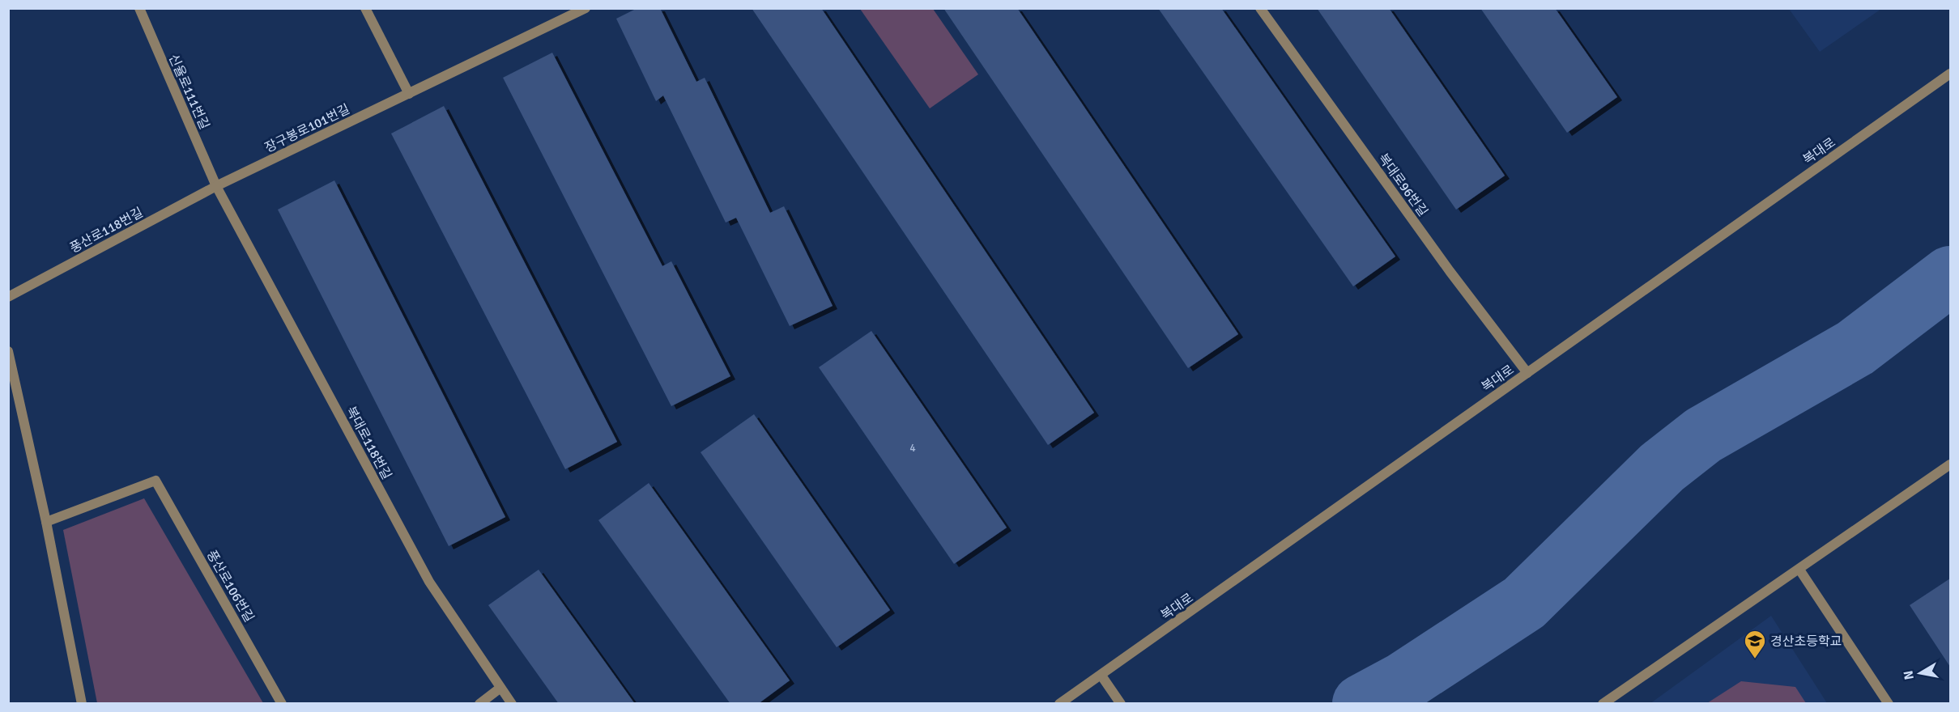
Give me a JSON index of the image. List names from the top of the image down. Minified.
{"streets":{"street":["신율로111번길","장구봉로101번길","복대로","복대로96번길","풍산로118번길","복대로118번길","풍산로106번길"]},"crossings":[["신율로111번길","장구봉로101번길"],["신율로111번길","풍산로118번길"],["신율로111번길","복대로118번길"],["장구봉로101번길","풍산로118번길"],["장구봉로101번길","복대로118번길"],["복대로","복대로96번길"],["풍산로118번길","복대로118번길"]],"places":{"school or university":["경산초등학교"]},"house_numbers":["4"],"north":"left"}
